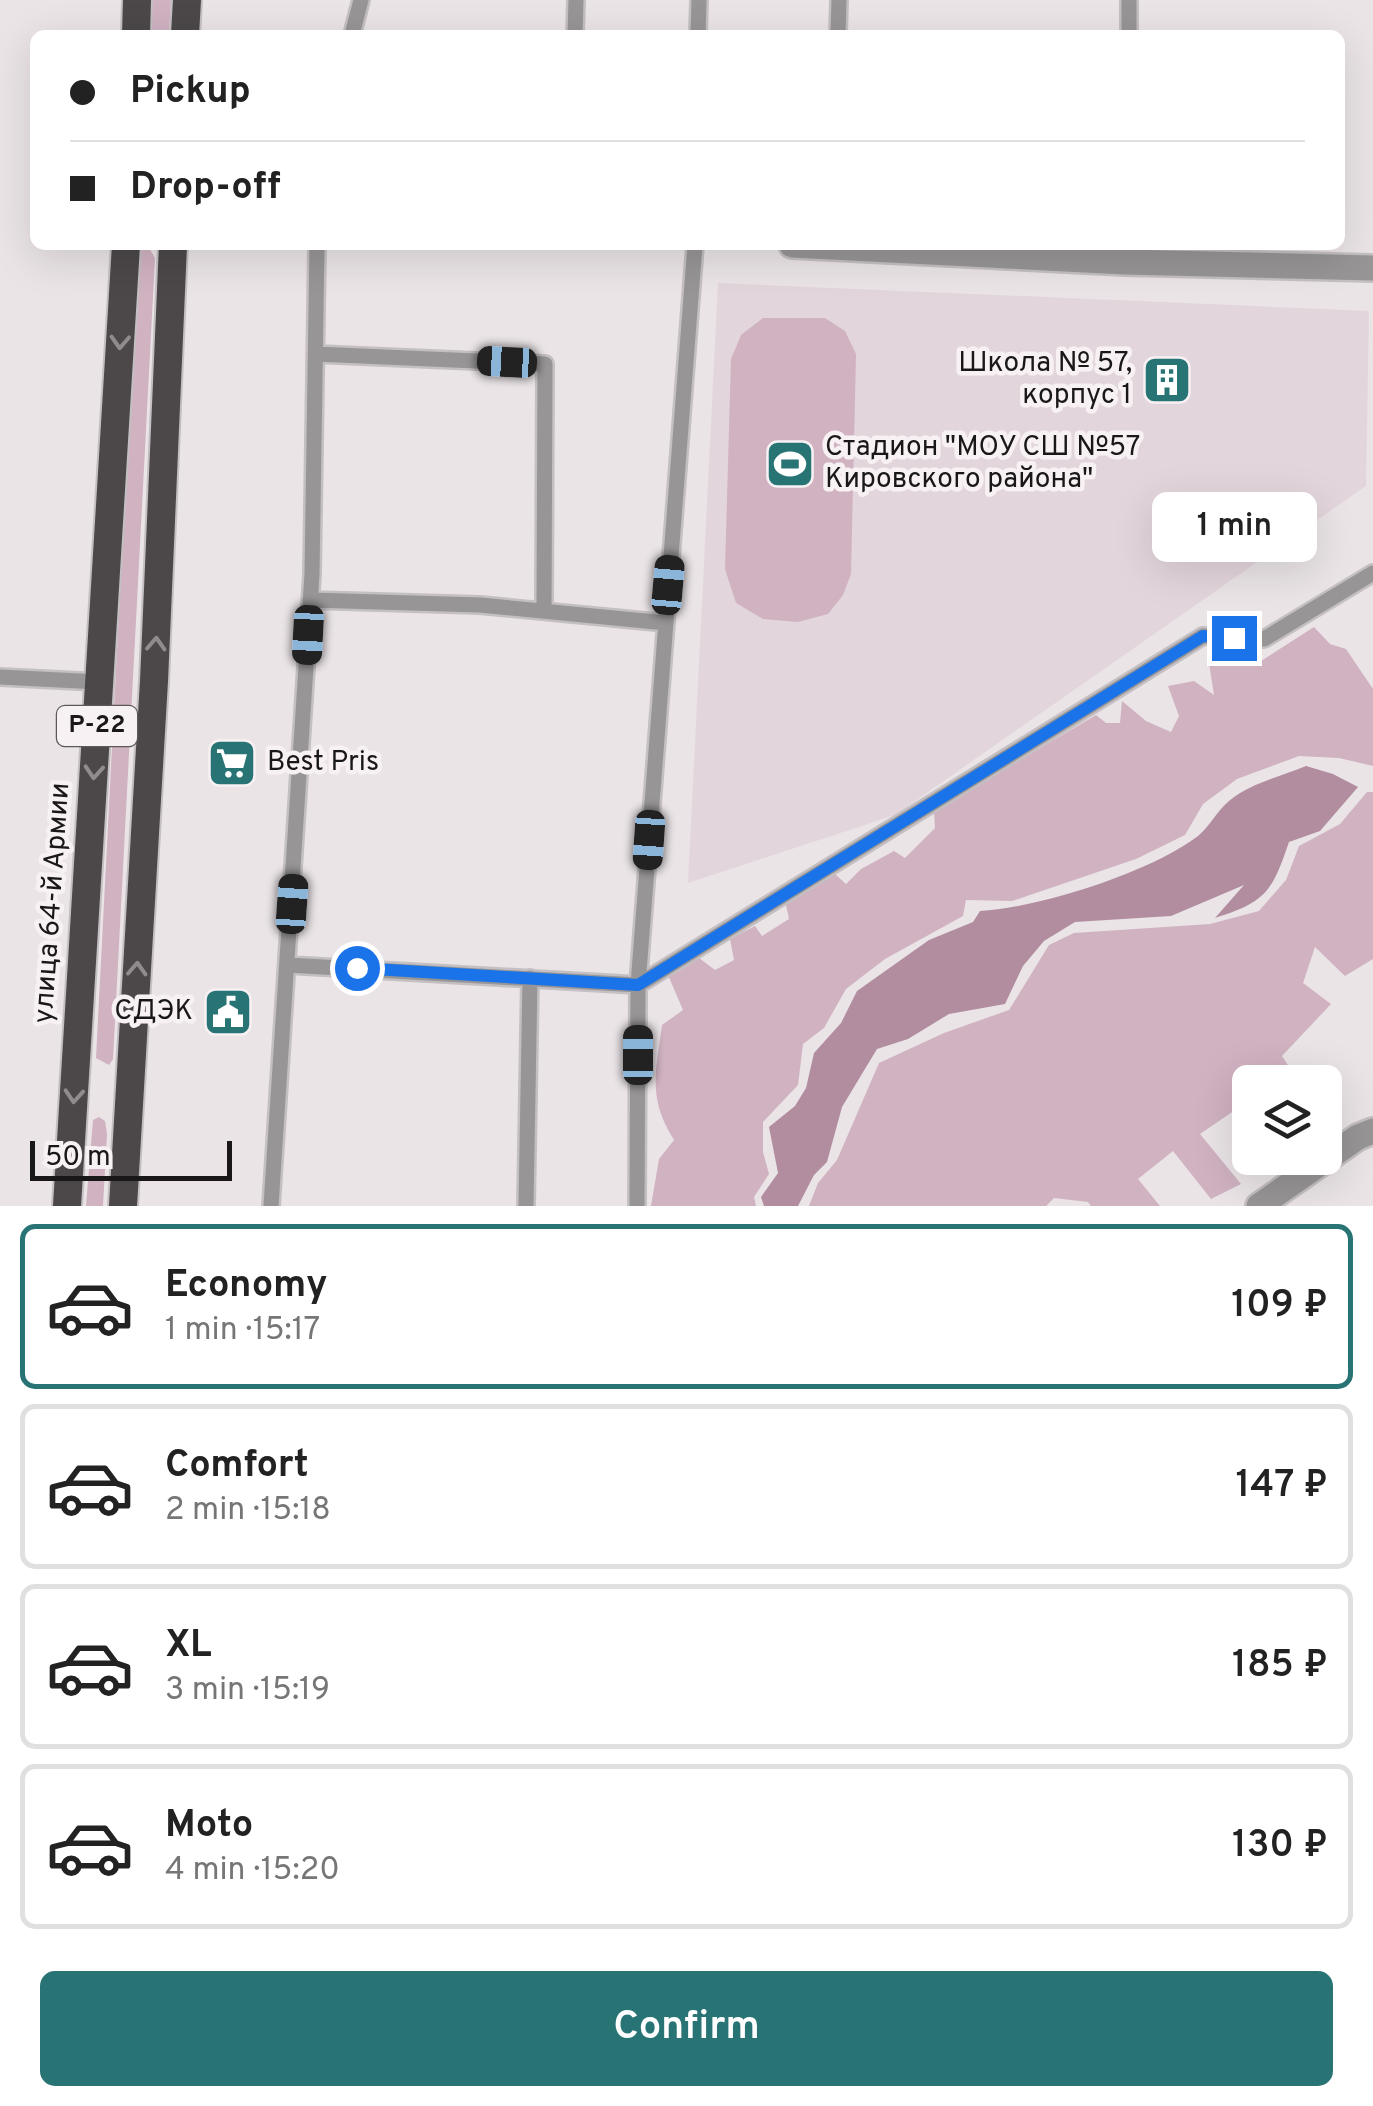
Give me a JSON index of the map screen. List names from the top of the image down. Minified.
{"streets":{"highway":["Р-22","улица 64-й Армии"]},"places":{"building":["Школа № 57, корпус 1"],"sports":["Стадион \"МОУ СШ №57 Кировского района\""],"supermarket":["Best Pris"],"public building":["СДЭК"]},"scale_bar":"50 m","page":{"banner":["Pickup","Drop-off"],"bubble":"1 min","scale":"50 m","list":[{"name":"Economy","note":"1 min · 15:17","value":"109 ₽"},{"name":"Comfort","note":"2 min · 15:18","value":"147 ₽"},{"name":"XL","note":"3 min · 15:19","value":"185 ₽"},{"name":"Moto","note":"4 min · 15:20","value":"130 ₽"}],"buttons":"Confirm"}}
